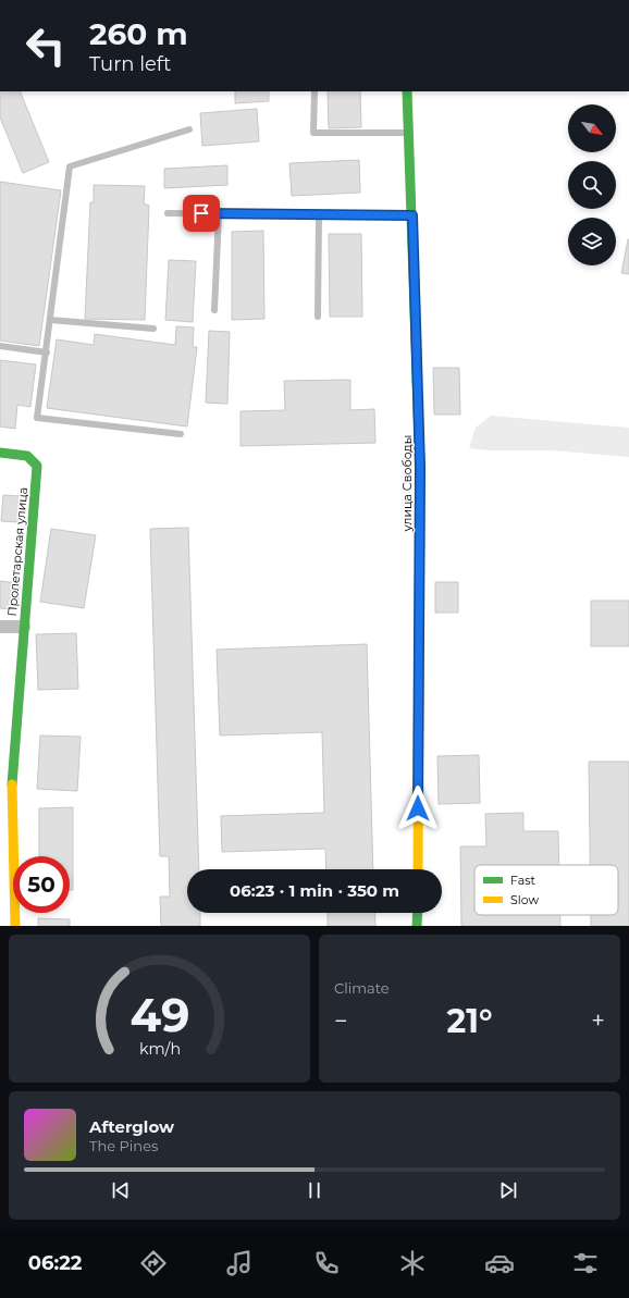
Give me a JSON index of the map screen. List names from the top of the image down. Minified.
{"streets":{"main road":["улица Свободы","Пролетарская улица"]},"legend":["Fast","Slow"],"north":"bottom right","page":{"turn":["260 m","Turn left"],"limit":"50","trip":"06:23 · 1 min · 350 m","tile":"Climate","heat":["−","21°","+"],"song":["Afterglow","The Pines"],"tabs":"06:22","gauge":["49","km/h"]}}
